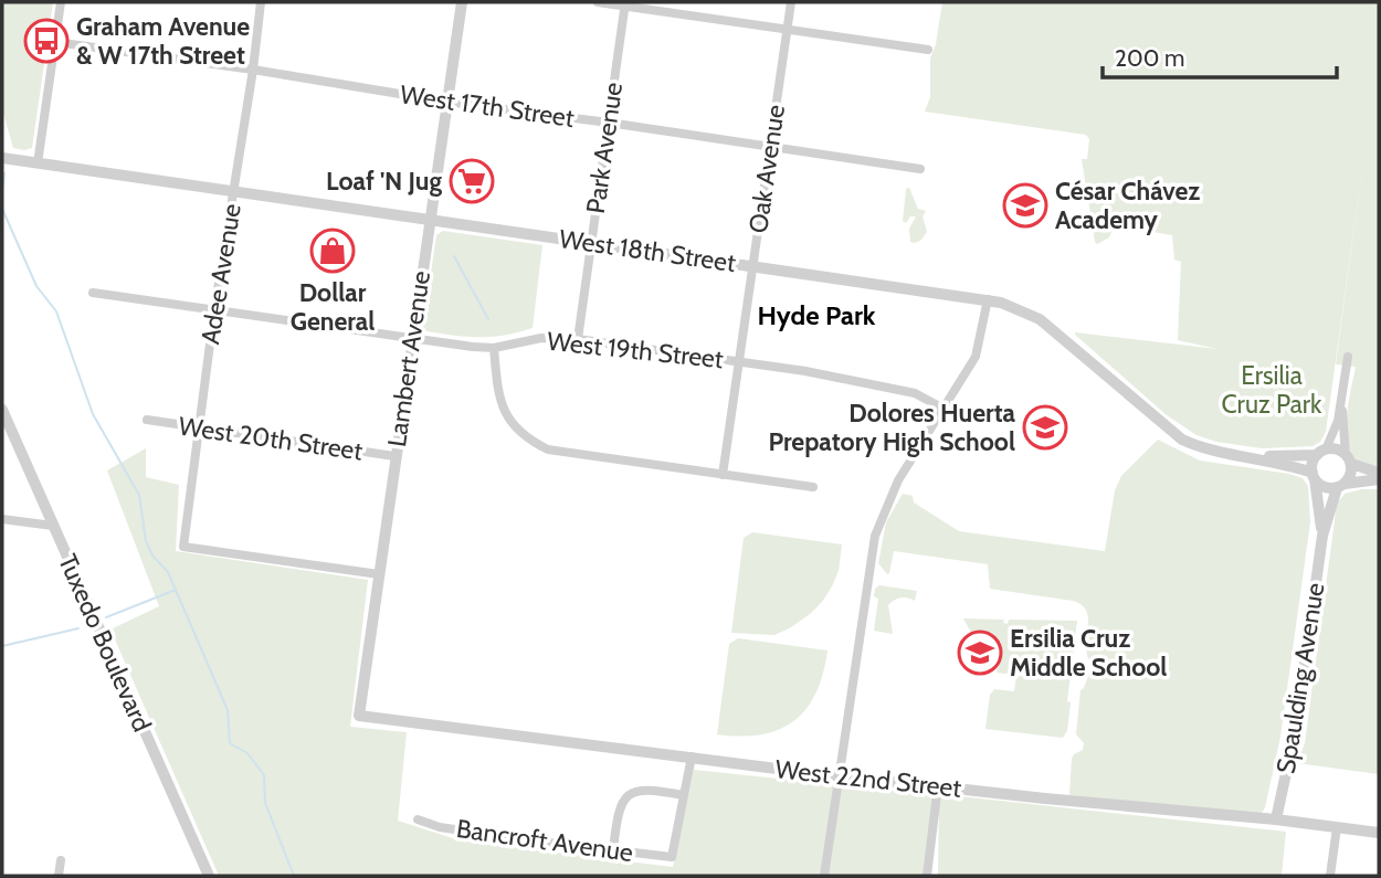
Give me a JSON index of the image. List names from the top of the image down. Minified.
{"streets":{"street":["West 17th Street","Park Avenue","Oak Avenue","West 18th Street","Adee Avenue","West 19th Street","Lambert Avenue","West 20th Street","Tuxedo Boulevard","Spaulding Avenue","West 22nd Street","Bancroft Avenue"]},"crossings":[["West 17th Street","Park Avenue"],["West 17th Street","Oak Avenue"],["West 17th Street","Adee Avenue"],["West 17th Street","Lambert Avenue"],["Park Avenue","West 18th Street"],["Park Avenue","West 19th Street"],["Oak Avenue","West 18th Street"],["Oak Avenue","West 19th Street"],["West 18th Street","Adee Avenue"],["West 18th Street","Lambert Avenue"],["West 18th Street","Spaulding Avenue"],["Adee Avenue","West 19th Street"],["Adee Avenue","Lambert Avenue"],["Adee Avenue","West 20th Street"],["West 19th Street","Lambert Avenue"],["Lambert Avenue","West 20th Street"],["Lambert Avenue","West 22nd Street"],["Spaulding Avenue","West 22nd Street"]],"districts":["Hyde Park"],"parks":["Ersilia Cruz Park"],"places":{"bus stop":["Graham Avenue & W 17th Street"],"supermarket":["Loaf 'N Jug"],"school or university":["César Chávez Academy","Dolores Huerta Prepatory High School","Ersilia Cruz Middle School"],"shop":["Dollar General"]},"scale_bar":"200 m"}
